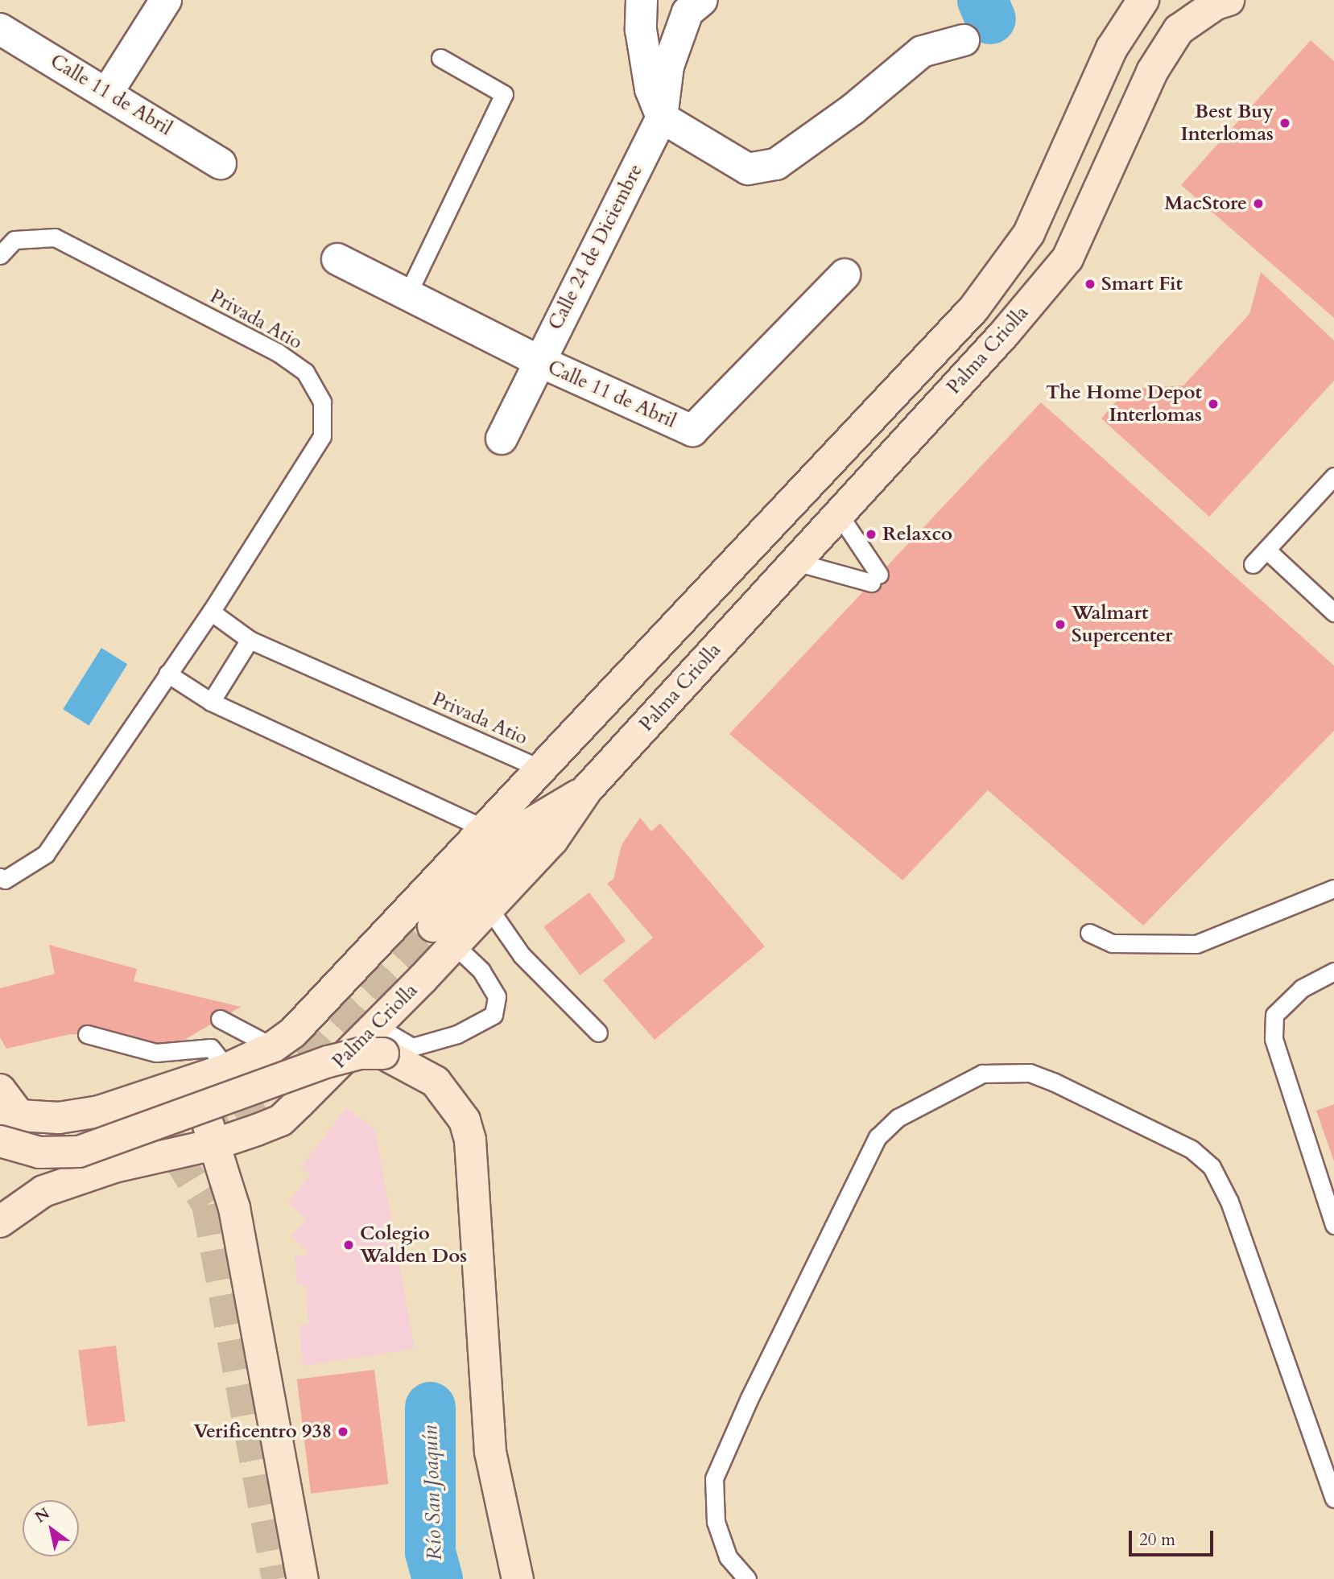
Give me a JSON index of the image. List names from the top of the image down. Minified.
{"streets":{"main road":["Palma Criolla"],"street":["Calle 11 de Abril","Calle 24 de Diciembre"],"lane":["Privada Atio"]},"crossings":[["Calle 11 de Abril","Calle 24 de Diciembre"],["Privada Atio","Palma Criolla"]],"water":["Río San Joaquín"],"places":["Best Buy Interlomas","MacStore","Smart Fit","The Home Depot Interlomas","Relaxco","Walmart Supercenter","Colegio Walden Dos","Verificentro 938"],"scale_bar":"20 m","north":"top left"}
